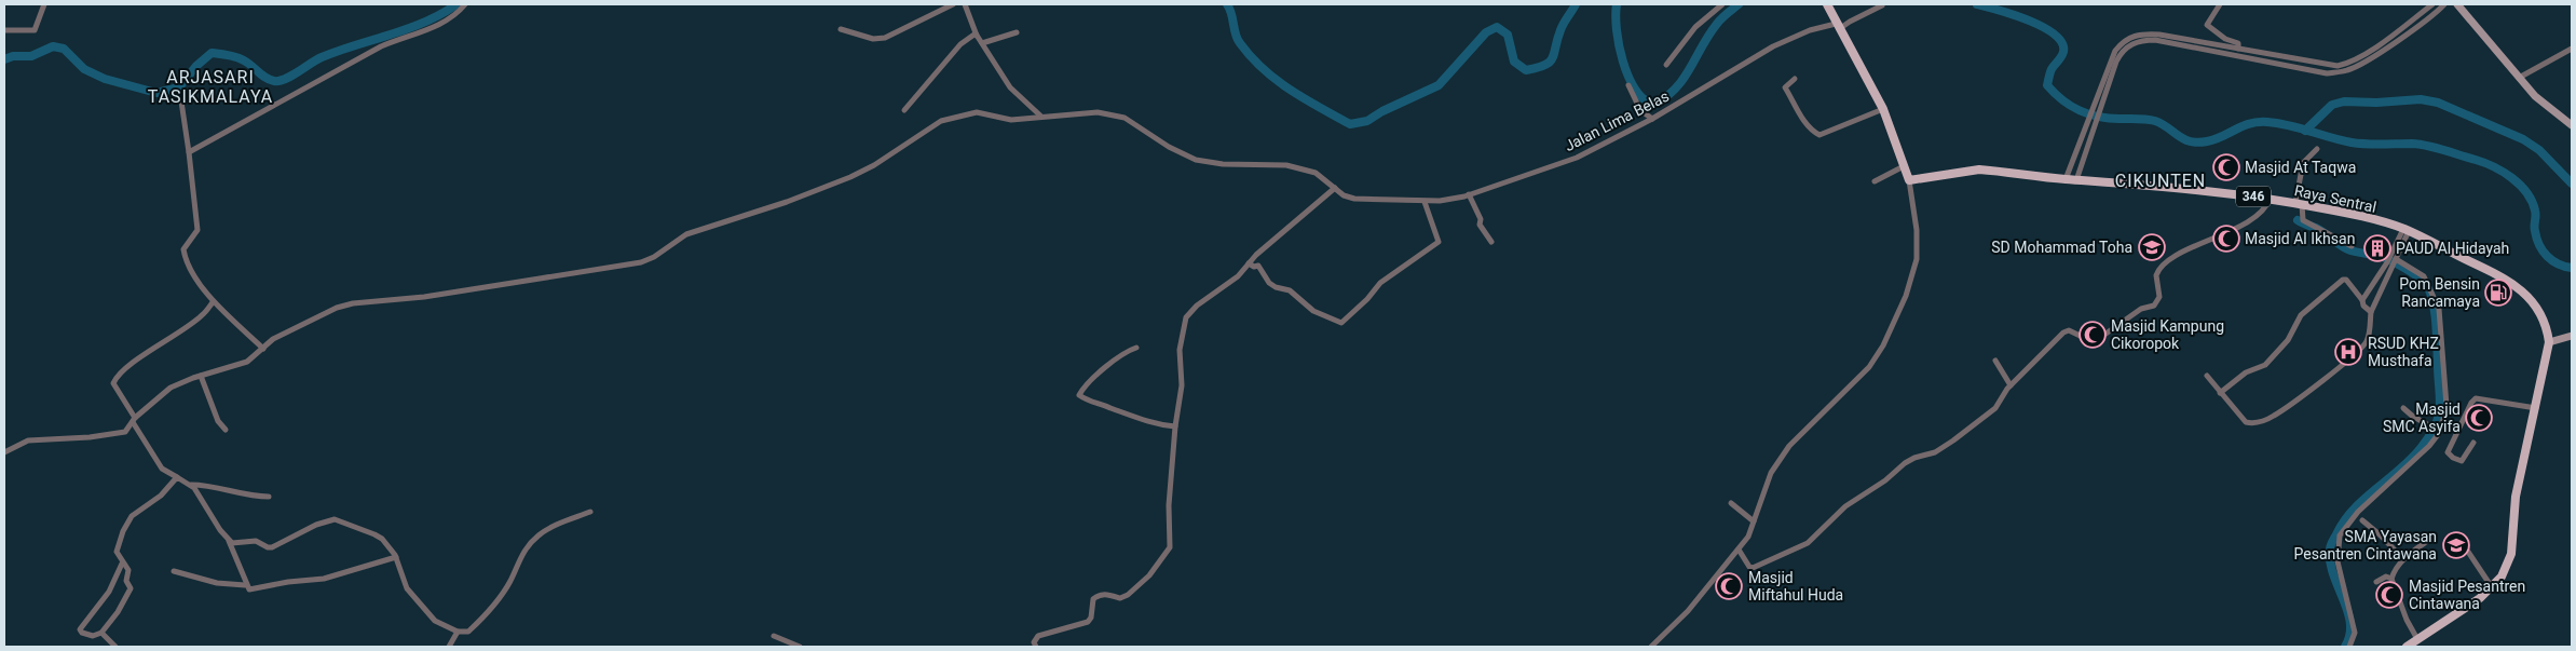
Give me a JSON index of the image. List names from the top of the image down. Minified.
{"streets":{"main road":["346","Raya Sentral"],"street":["Jalan Lima Belas"]},"crossings":[["346","Raya Sentral"]],"districts":["ARJASARI TASIKMALAYA","CIKUNTEN"],"places":{"mosque":["Masjid At Taqwa","Masjid Al Ikhsan","Masjid Kampung Cikoropok","Masjid SMC Asyifa","Masjid Miftahul Huda","Masjid Pesantren Cintawana"],"school or university":["SD Mohammad Toha","SMA Yayasan Pesantren Cintawana"],"building":["PAUD Al Hidayah"],"fuel station":["Pom Bensin Rancamaya"],"hospital":["RSUD KHZ Musthafa"]}}
